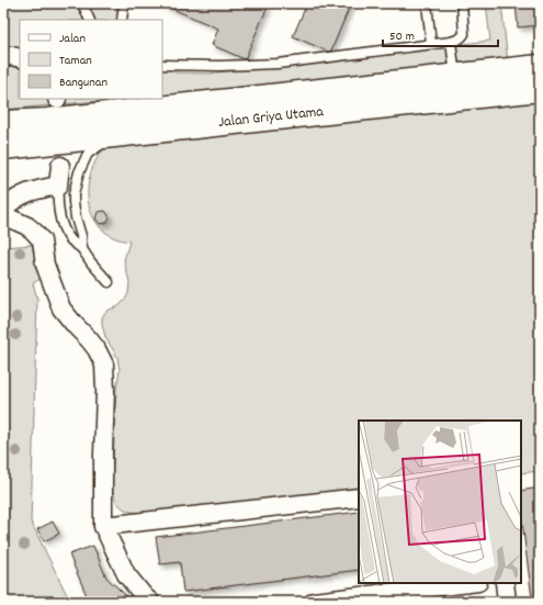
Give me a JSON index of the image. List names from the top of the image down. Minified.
{"streets":{"main road":["Jalan Griya Utama"]},"legend":["Jalan","Taman","Bangunan"],"scale_bar":"50 m"}
